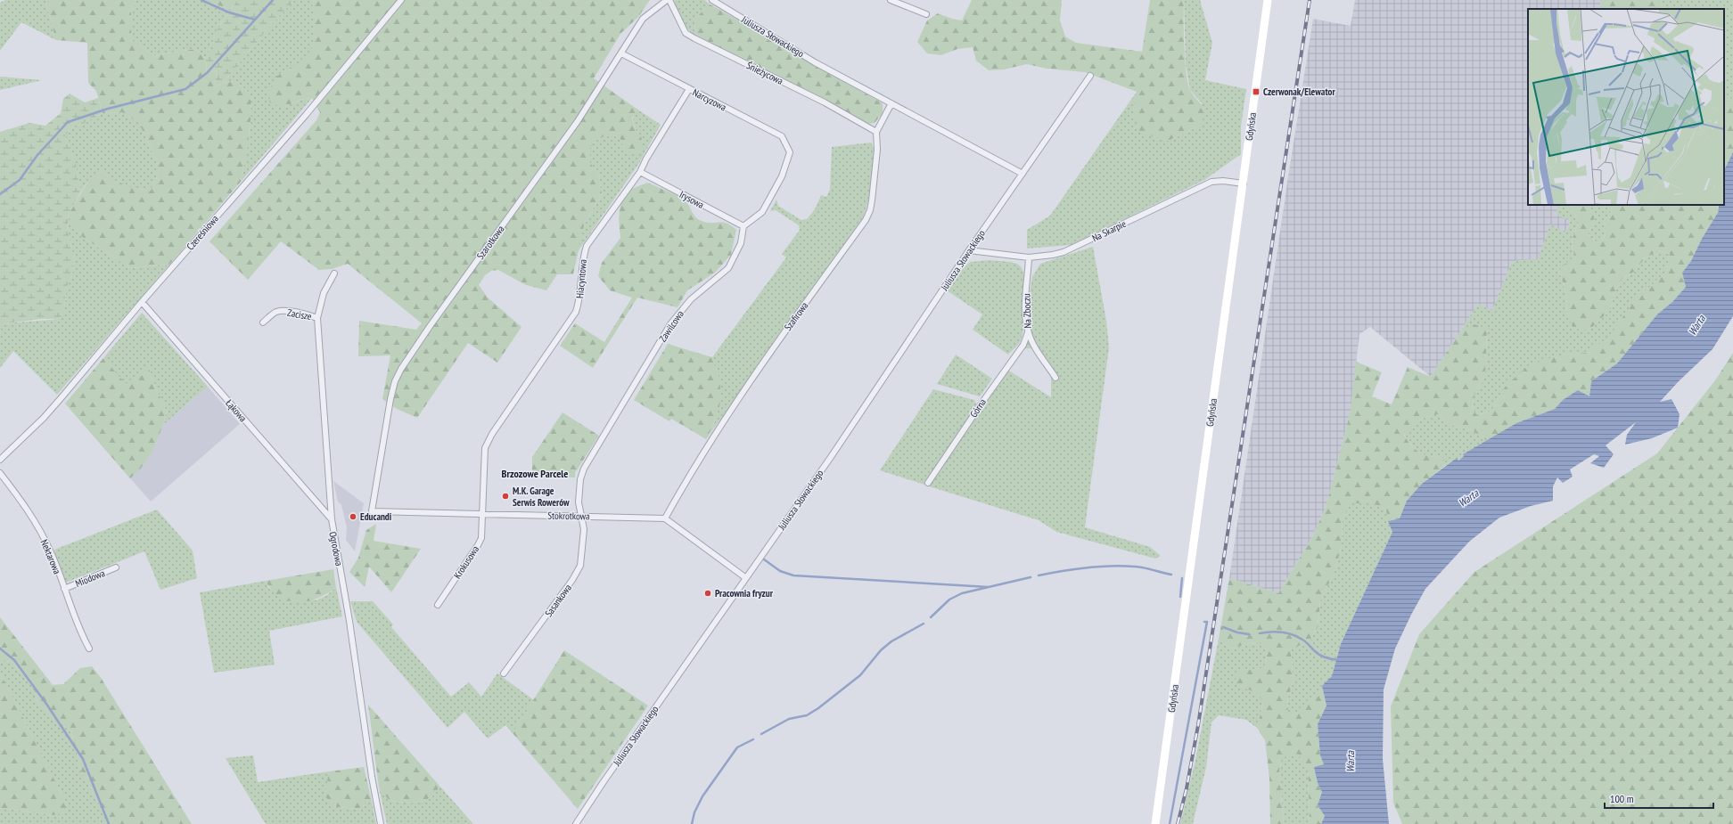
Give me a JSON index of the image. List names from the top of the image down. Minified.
{"streets":{"main road":["Gdyńska"],"street":["Juliusza Słowackiego","Śnieżycowa","Narcyzowa","Irysowa","Na Skarpie","Czereśniowa","Szarotkowa","Hiacyntowa","Na Zboczu","Zacisze","Szafirowa","Zawilcowa","Górna","Łąkowa","Stokrotkowa","Ogrodowa","Nektarowa","Krokusowa","Miodowa","Sasankowa"]},"crossings":[["Juliusza Słowackiego","Na Skarpie"],["Śnieżycowa","Szafirowa"],["Narcyzowa","Irysowa"],["Narcyzowa","Szarotkowa"],["Narcyzowa","Hiacyntowa"],["Narcyzowa","Zawilcowa"],["Gdyńska","Na Skarpie"],["Irysowa","Hiacyntowa"],["Irysowa","Zawilcowa"],["Na Skarpie","Na Zboczu"],["Czereśniowa","Łąkowa"],["Szarotkowa","Stokrotkowa"],["Hiacyntowa","Stokrotkowa"],["Hiacyntowa","Krokusowa"],["Na Zboczu","Górna"],["Zacisze","Ogrodowa"],["Szafirowa","Stokrotkowa"],["Zawilcowa","Stokrotkowa"],["Zawilcowa","Sasankowa"],["Łąkowa","Ogrodowa"],["Stokrotkowa","Krokusowa"],["Stokrotkowa","Sasankowa"],["Nektarowa","Miodowa"]],"districts":["Brzozowe Parcele"],"water":["Warta"],"places":{"transit":["Czerwonak/Elewator"],"other":["M.K. Garage Serwis Rowerów","Educandi","Pracownia fryzur"]},"scale_bar":"100 m"}
